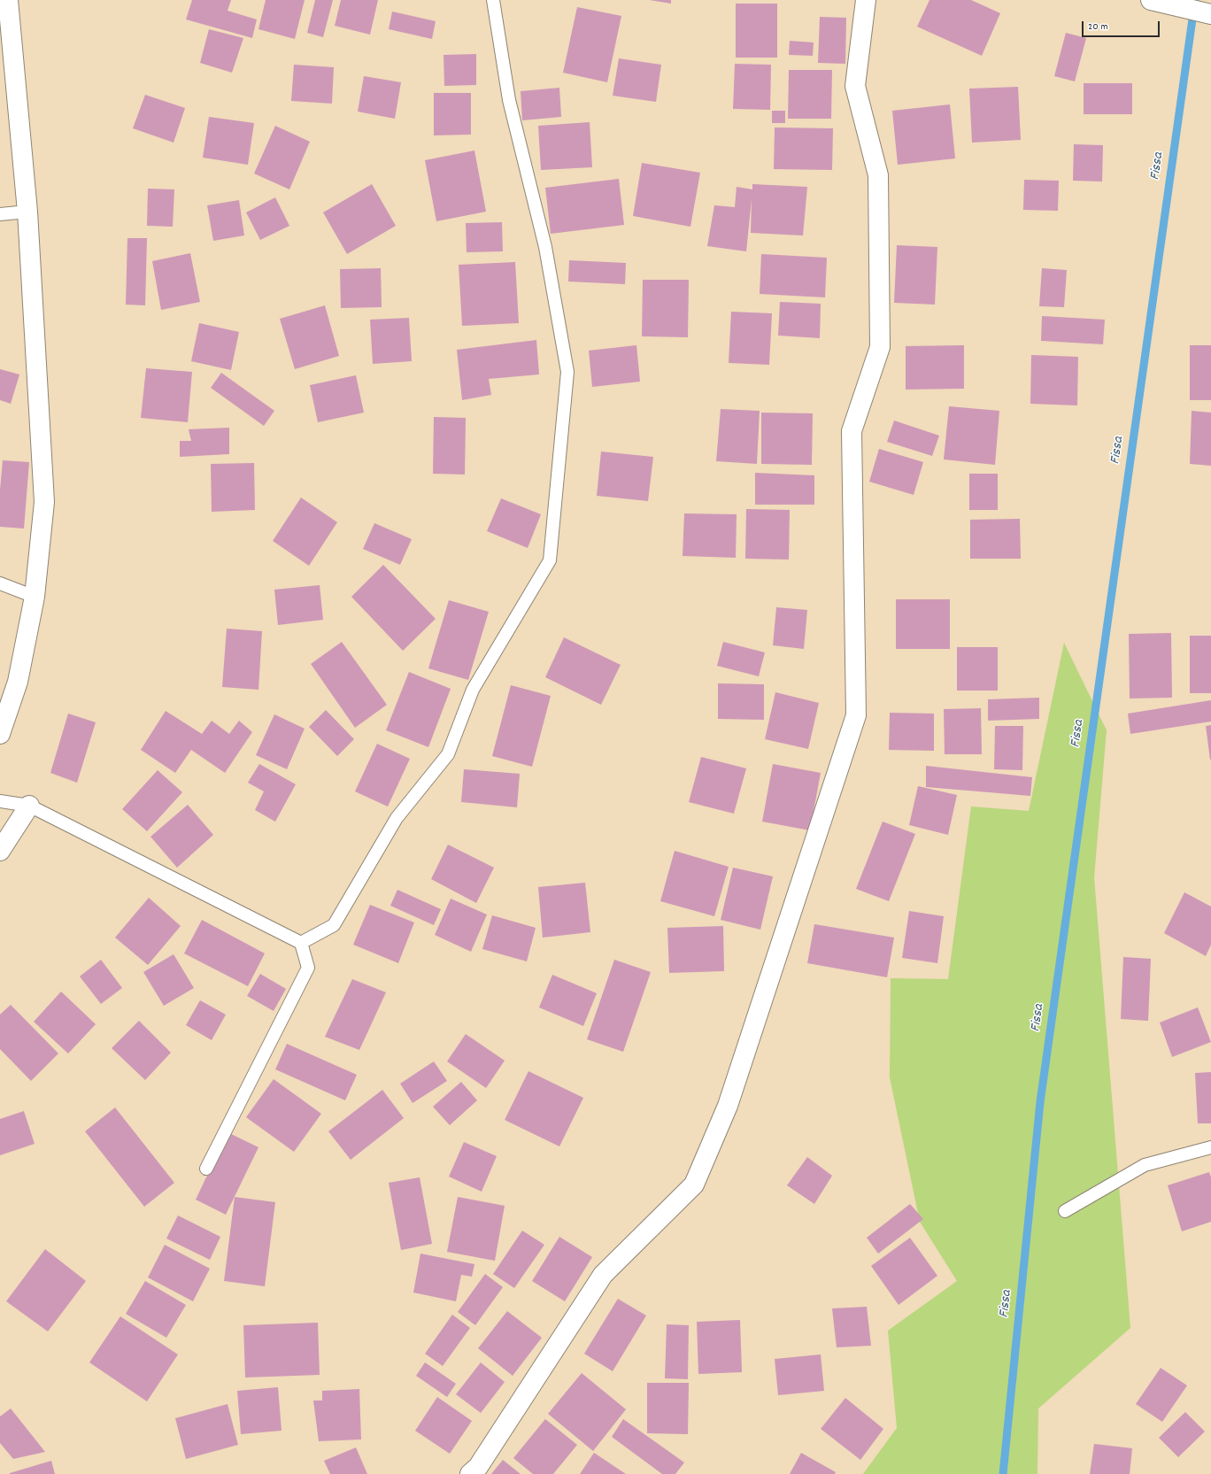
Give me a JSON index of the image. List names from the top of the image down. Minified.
{"water":["Fissa"],"scale_bar":"20 m"}
